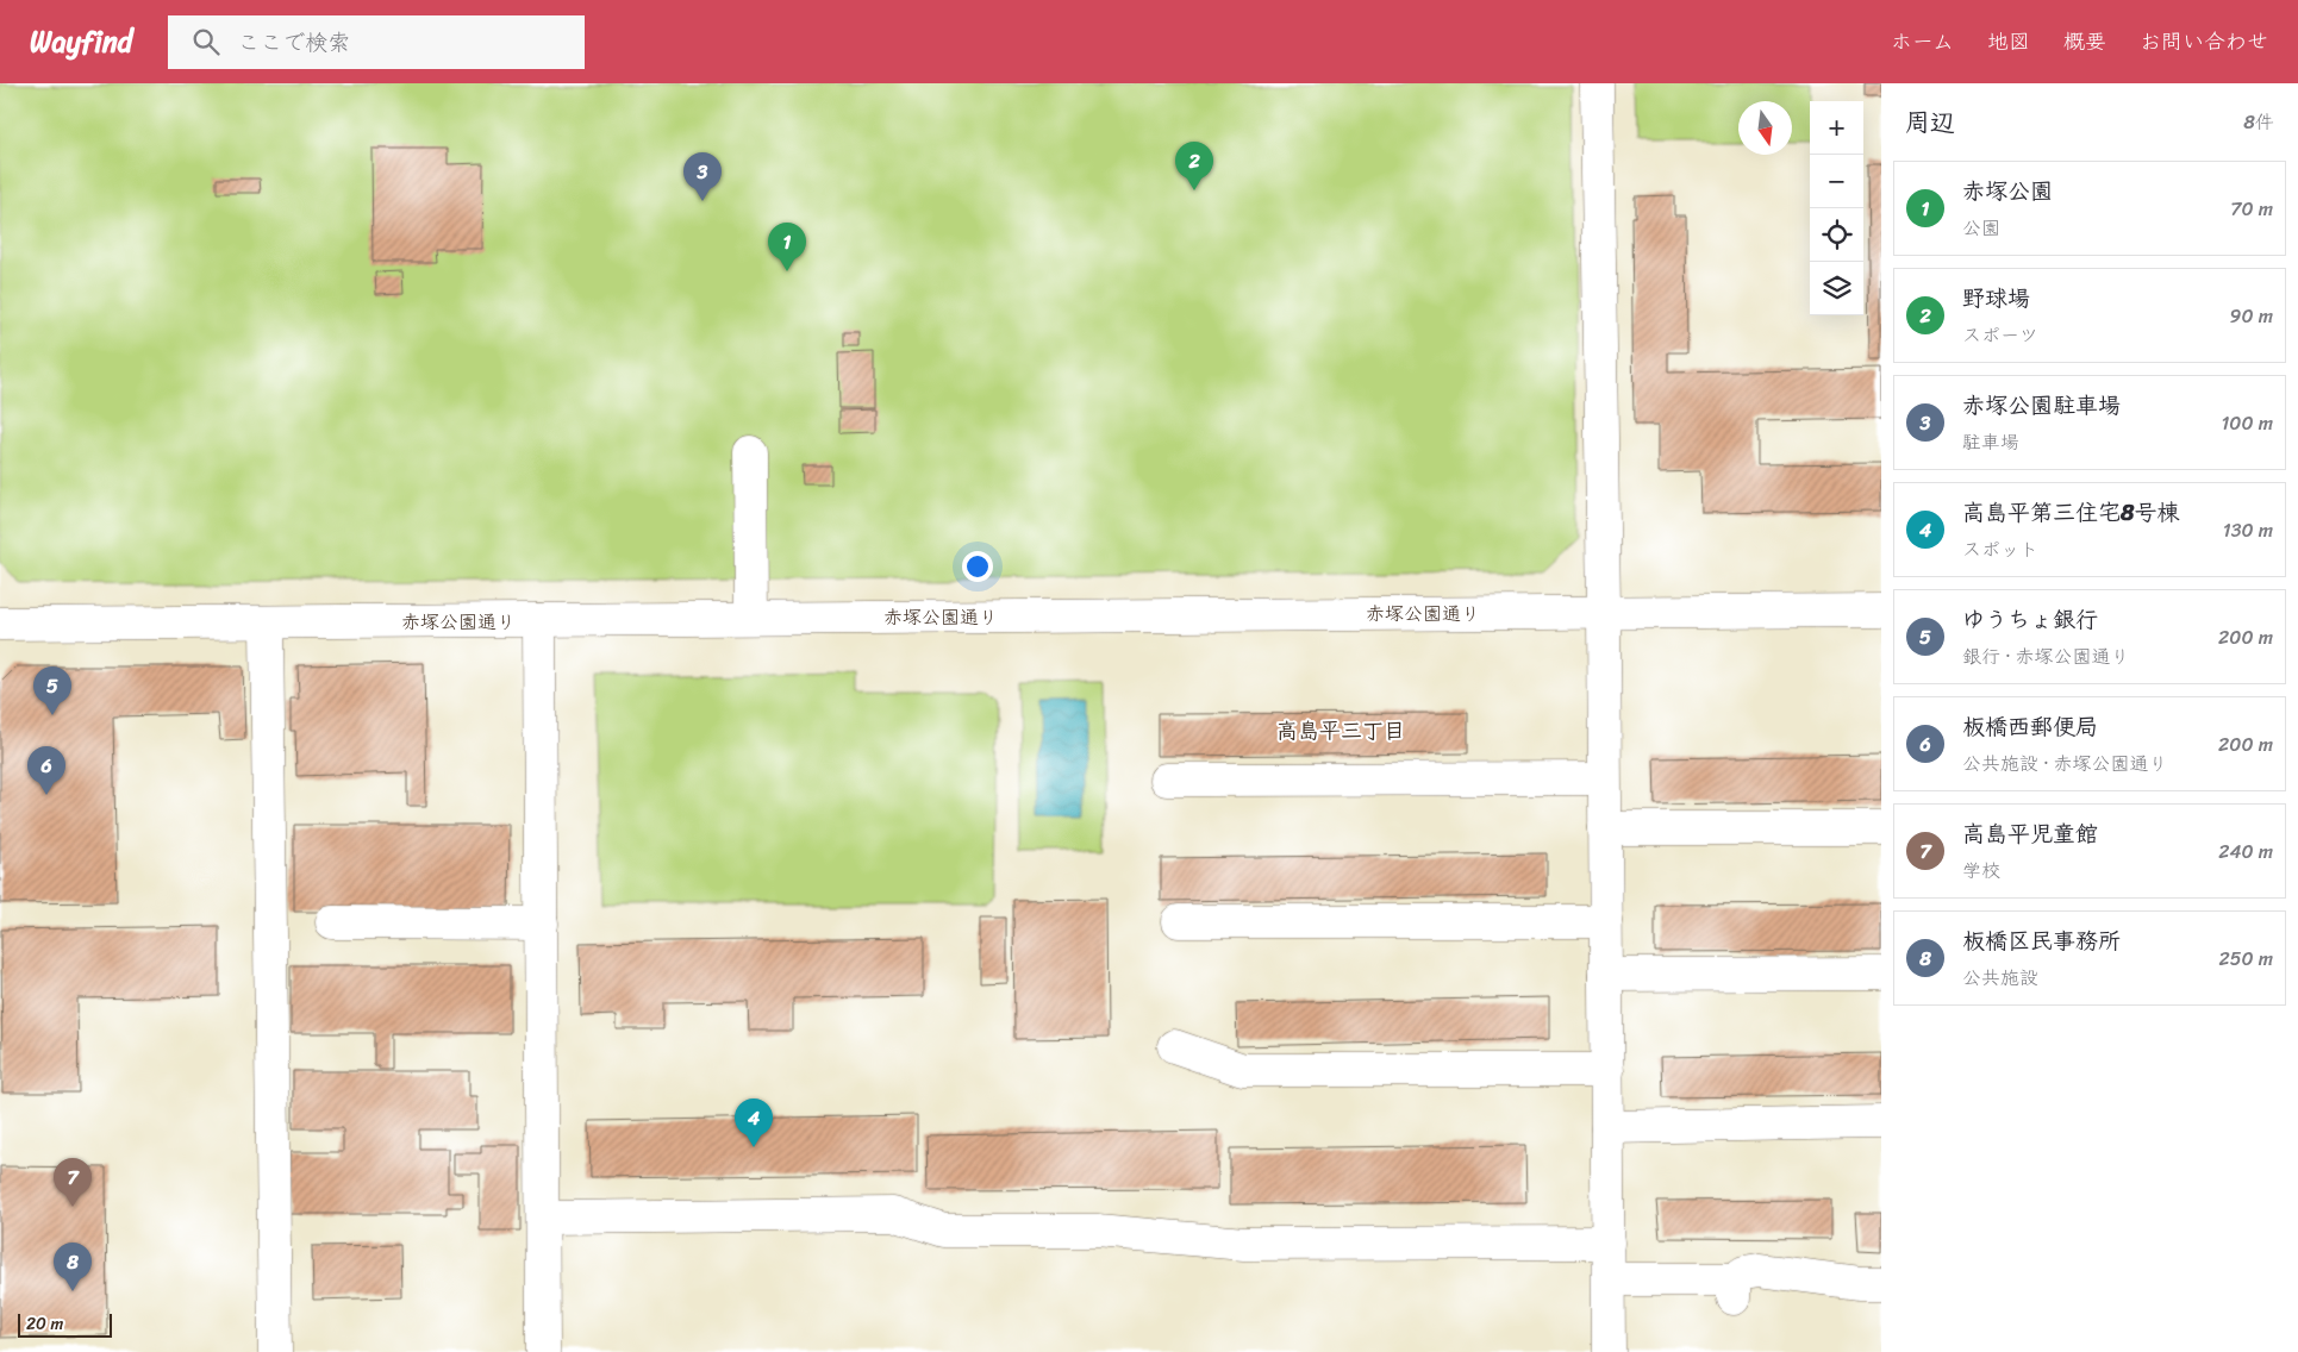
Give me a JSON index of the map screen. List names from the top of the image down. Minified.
{"streets":{"street":["赤塚公園通り"]},"districts":["高島平三丁目"],"scale_bar":"20 m","north":"bottom","page":{"header":"Wayfind","search":"ここで検索","nav":["ホーム","地図","概要","お問い合わせ"],"heading":["周辺","8件"],"map_buttons":["+","−"],"pins":["2","3","1","5","6","4","7","8"],"list":[{"mark":"1","name":"赤塚公園","note":"公園","value":"70 m"},{"mark":"2","name":"野球場","note":"スポーツ","value":"90 m"},{"mark":"3","name":"赤塚公園駐車場","note":"駐車場","value":"100 m"},{"mark":"4","name":"高島平第三住宅8号棟","note":"スポット","value":"130 m"},{"mark":"5","name":"ゆうちょ銀行","note":"銀行 · 赤塚公園通り","value":"200 m"},{"mark":"6","name":"板橋西郵便局","note":"公共施設 · 赤塚公園通り","value":"200 m"},{"mark":"7","name":"高島平児童館","note":"学校","value":"240 m"},{"mark":"8","name":"板橋区民事務所","note":"公共施設","value":"250 m"}],"scale":"20 m"}}
